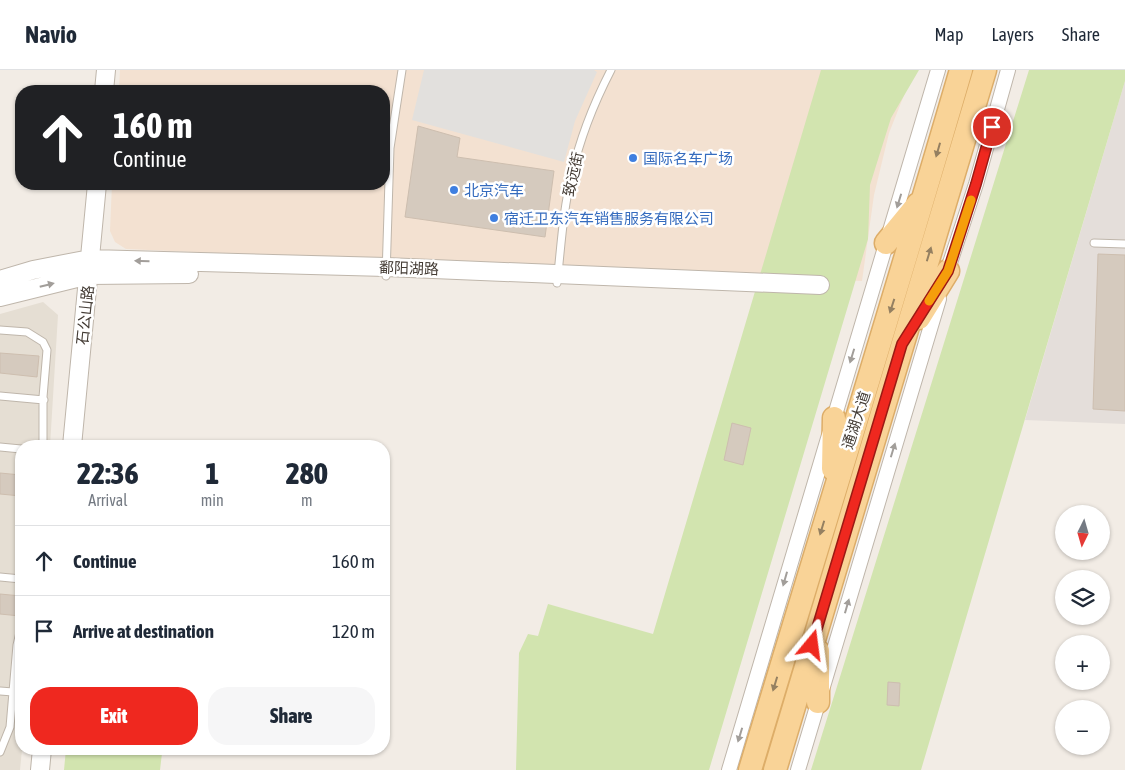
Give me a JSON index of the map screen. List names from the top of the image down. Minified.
{"streets":{"main road":["通湖大道"],"street":["鄱阳湖路","石公山路"],"lane":["致远街"]},"crossings":[["致远街","鄱阳湖路"],["鄱阳湖路","石公山路"]],"places":["国际名车广场","北京汽车","宿迁卫东汽车销售服务有限公司"],"north":"bottom","page":{"header":"Navio","nav":["Map","Layers","Share"],"turn":["160 m","Continue"],"eta":["22:36","Arrival","1","min","280","m"],"map_buttons":["+","−"],"list":[{"name":"Continue","value":"160 m"},{"name":"Arrive at destination","value":"120 m"}],"buttons":["Exit","Share"]}}
